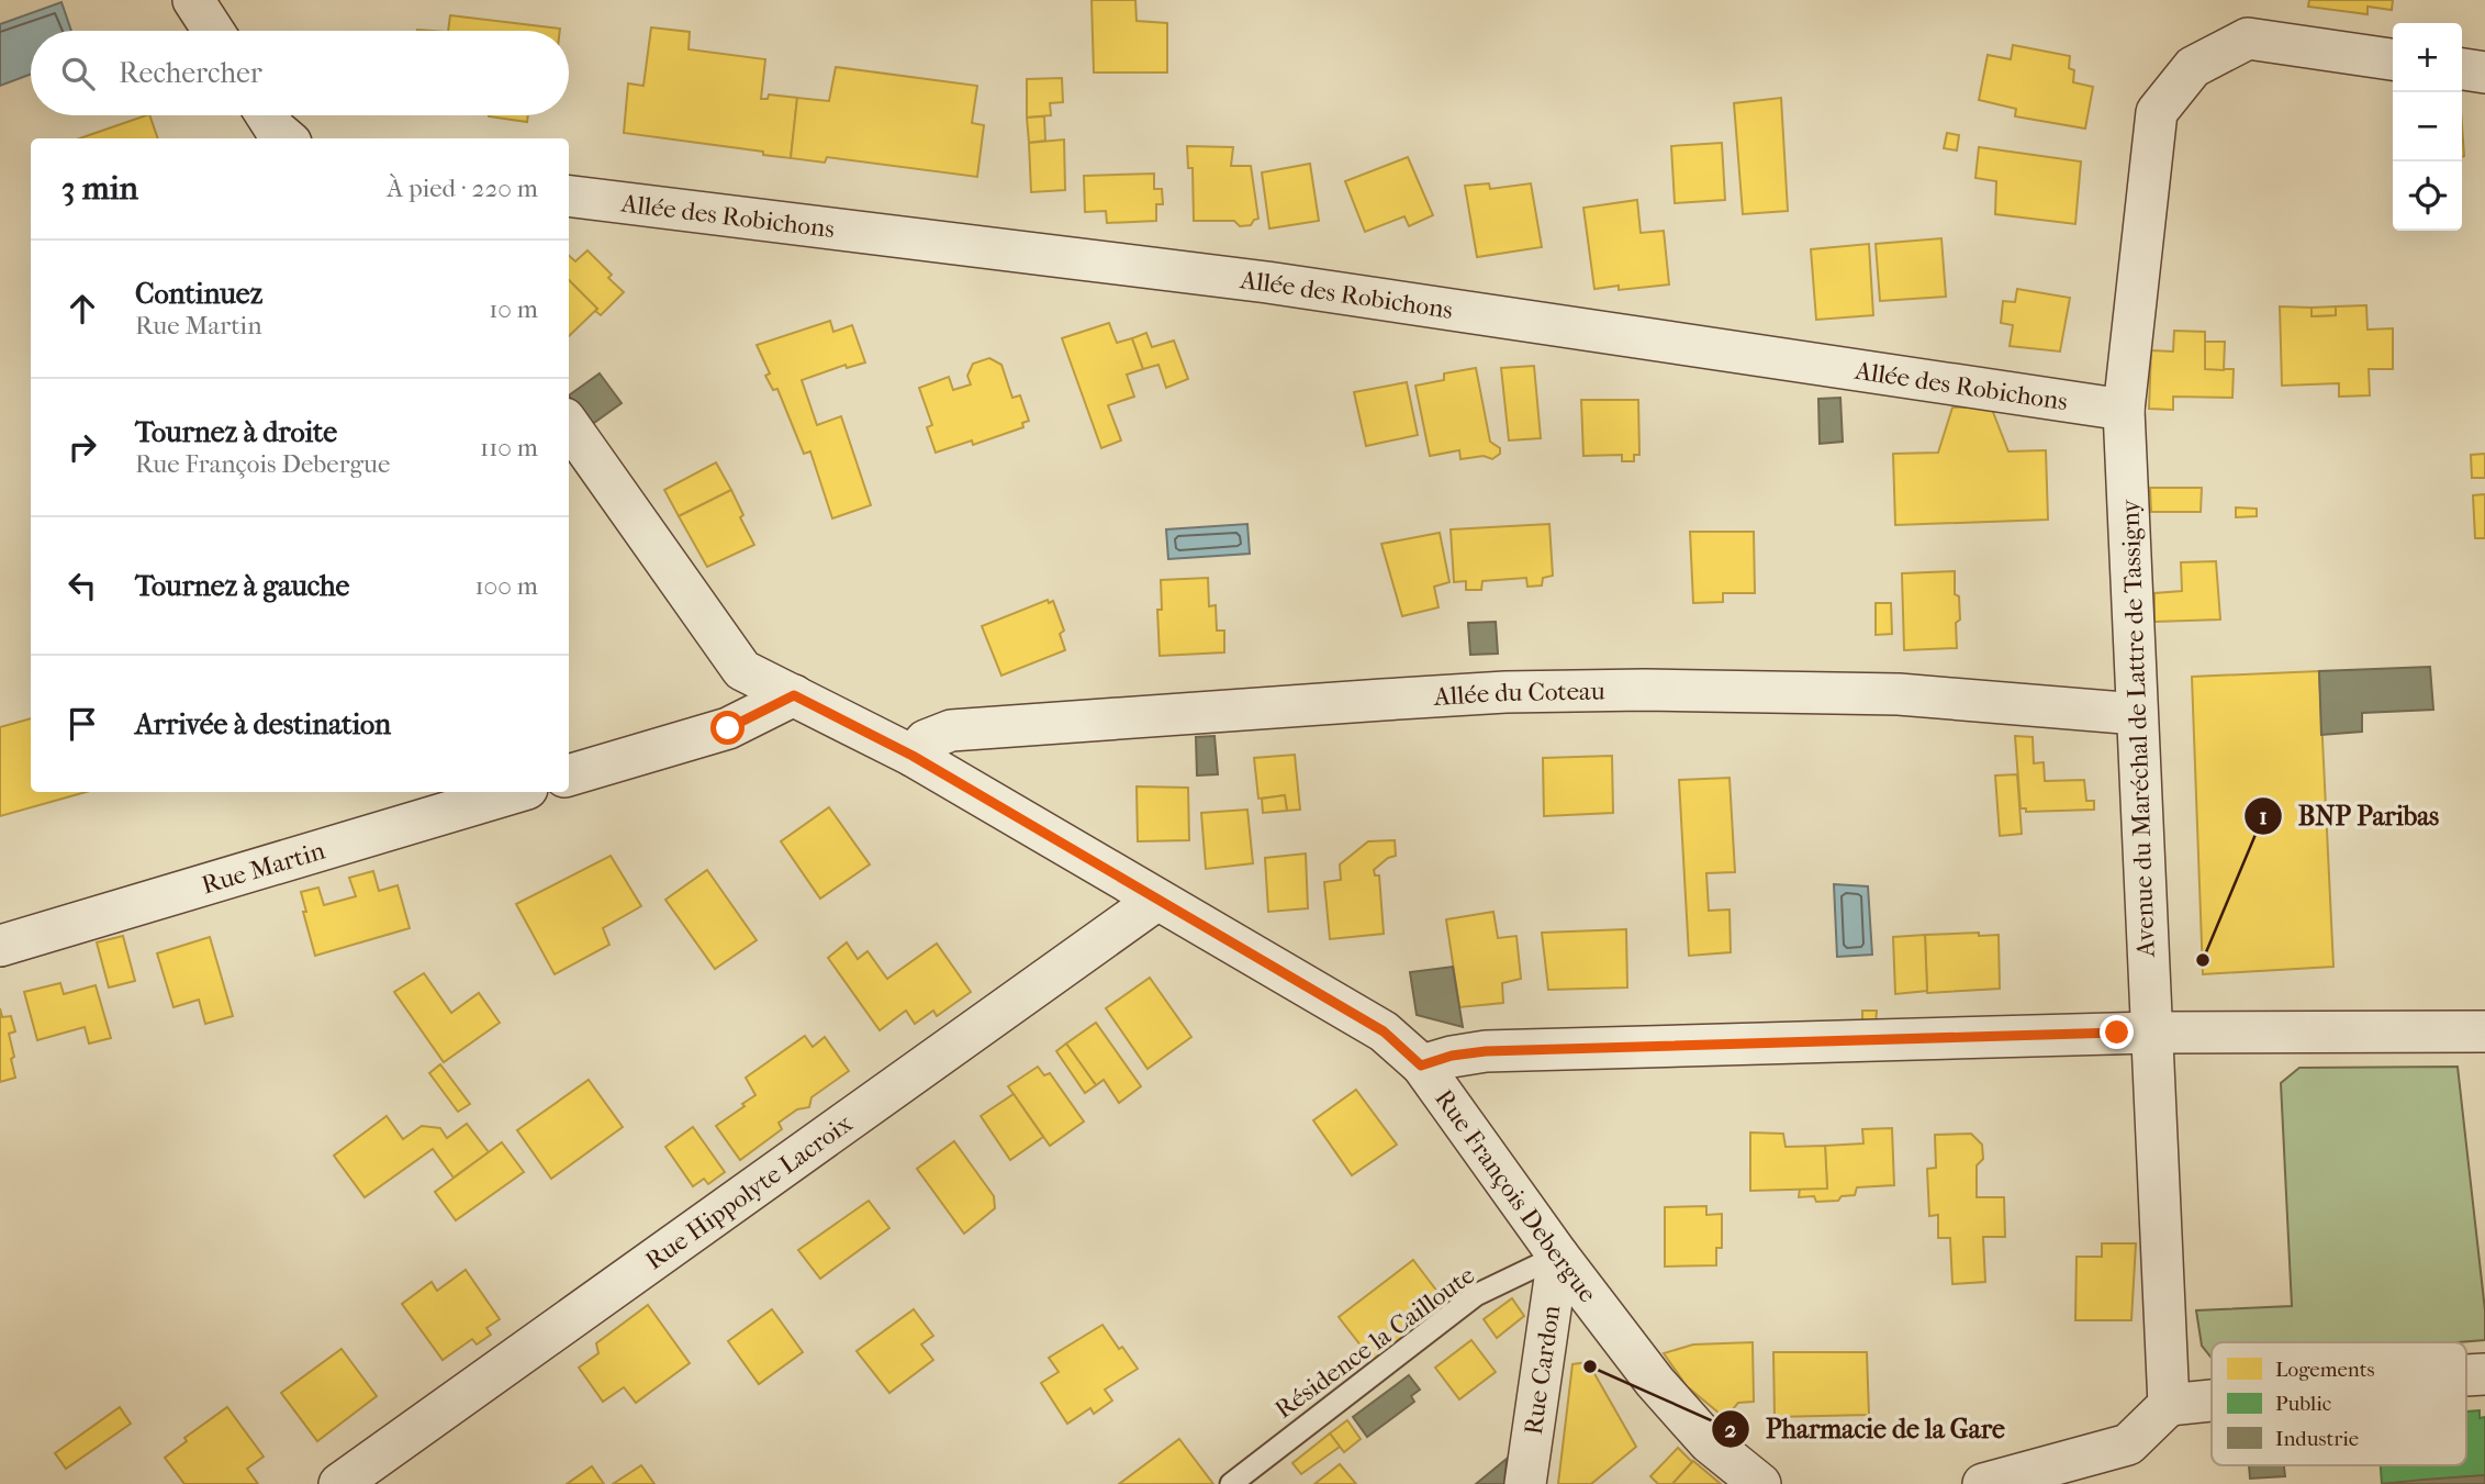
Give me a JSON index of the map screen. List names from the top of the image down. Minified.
{"streets":{"street":["Allée des Robichons","Allée du Coteau","Avenue du Maréchal de Lattre de Tassigny","Rue Martin","Rue Hippolyte Lacroix","Rue François Debergue","Rue Cardon"],"lane":["Résidence la Cailloute"]},"crossings":[["Allée des Robichons","Avenue du Maréchal de Lattre de Tassigny"],["Allée du Coteau","Avenue du Maréchal de Lattre de Tassigny"],["Allée du Coteau","Rue François Debergue"],["Rue Hippolyte Lacroix","Rue François Debergue"],["Rue François Debergue","Résidence la Cailloute"],["Rue François Debergue","Rue Cardon"],["Résidence la Cailloute","Rue Cardon"]],"places":["BNP Paribas","Pharmacie de la Gare"],"legend":["Logements","Public","Industrie"],"page":{"map_buttons":["+","−"],"search":"Rechercher","heading":["3 min","À pied · 220 m"],"list":[["Continuez","Rue Martin","10 m"],["Tournez à droite","Rue François Debergue","110 m"],["Tournez à gauche","100 m"],"Arrivée à destination"]}}
